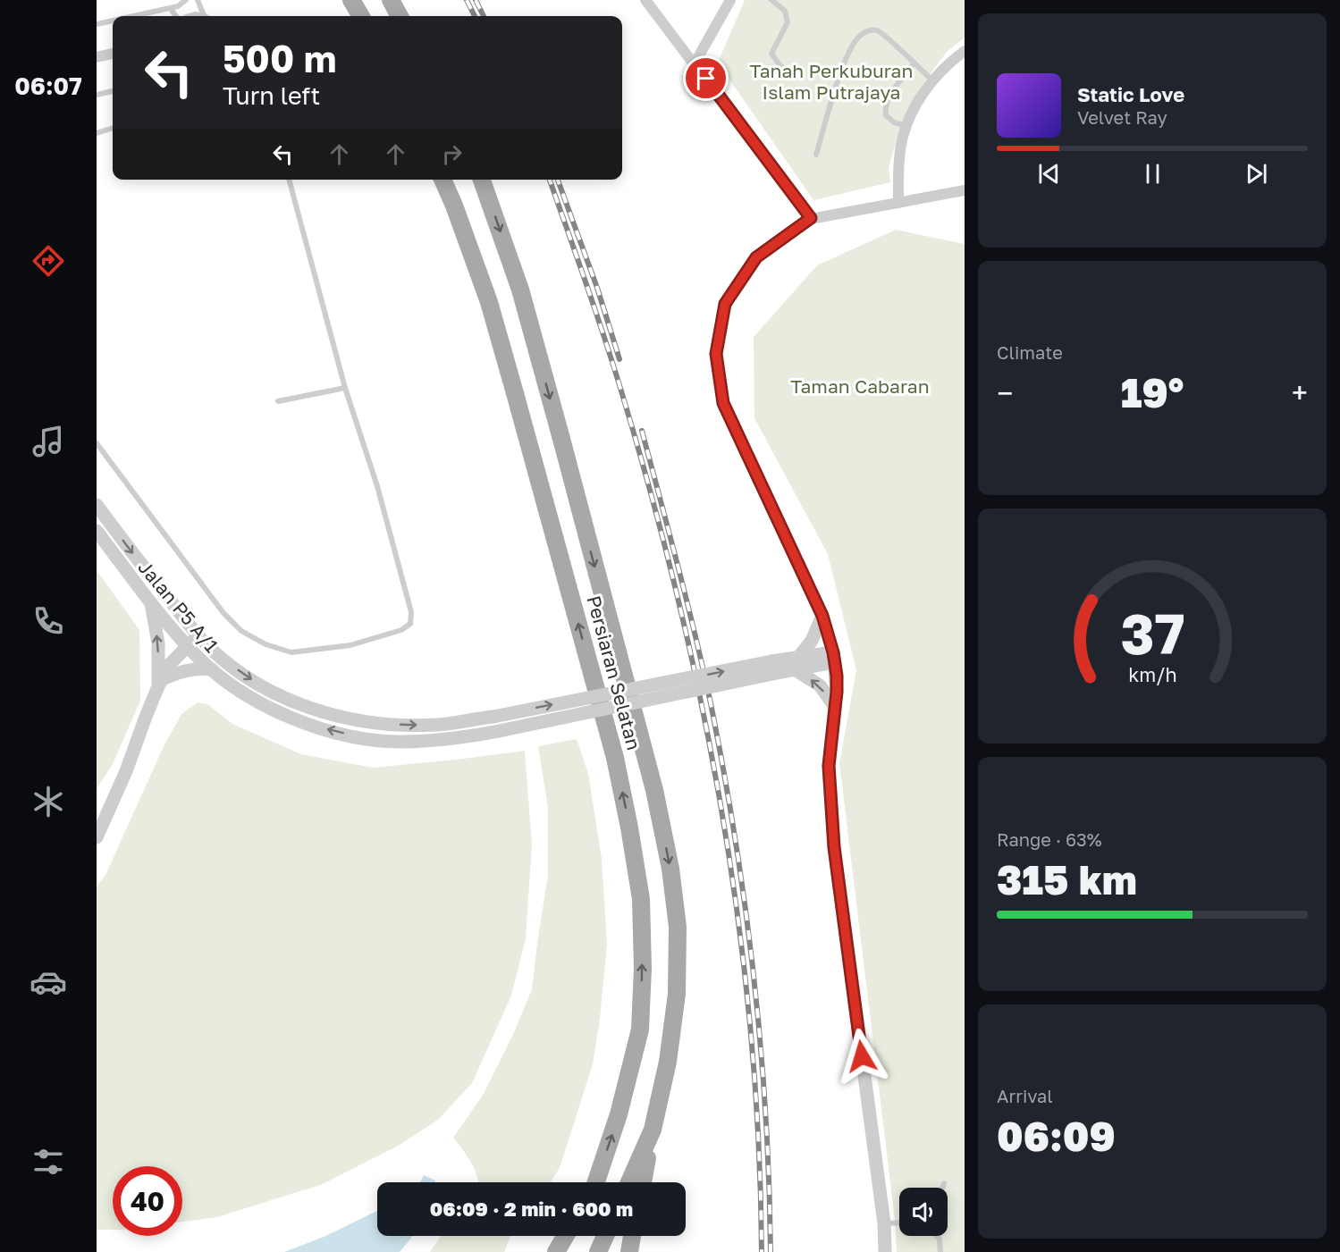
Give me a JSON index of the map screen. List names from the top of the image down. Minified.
{"streets":{"main road":["Persiaran Selatan"],"street":["Jalan P5 A/1"]},"parks":["Tanah Perkuburan Islam Putrajaya","Taman Cabaran"],"page":{"tabs":"06:07","turn":["500 m","Turn left"],"song":["Static Love","Velvet Ray"],"tile":["Climate",["Range · 63%","315 km"],["Arrival","06:09"]],"heat":["−","19°","+"],"limit":"40","trip":"06:09 · 2 min · 600 m","gauge":["37","km/h"]}}
